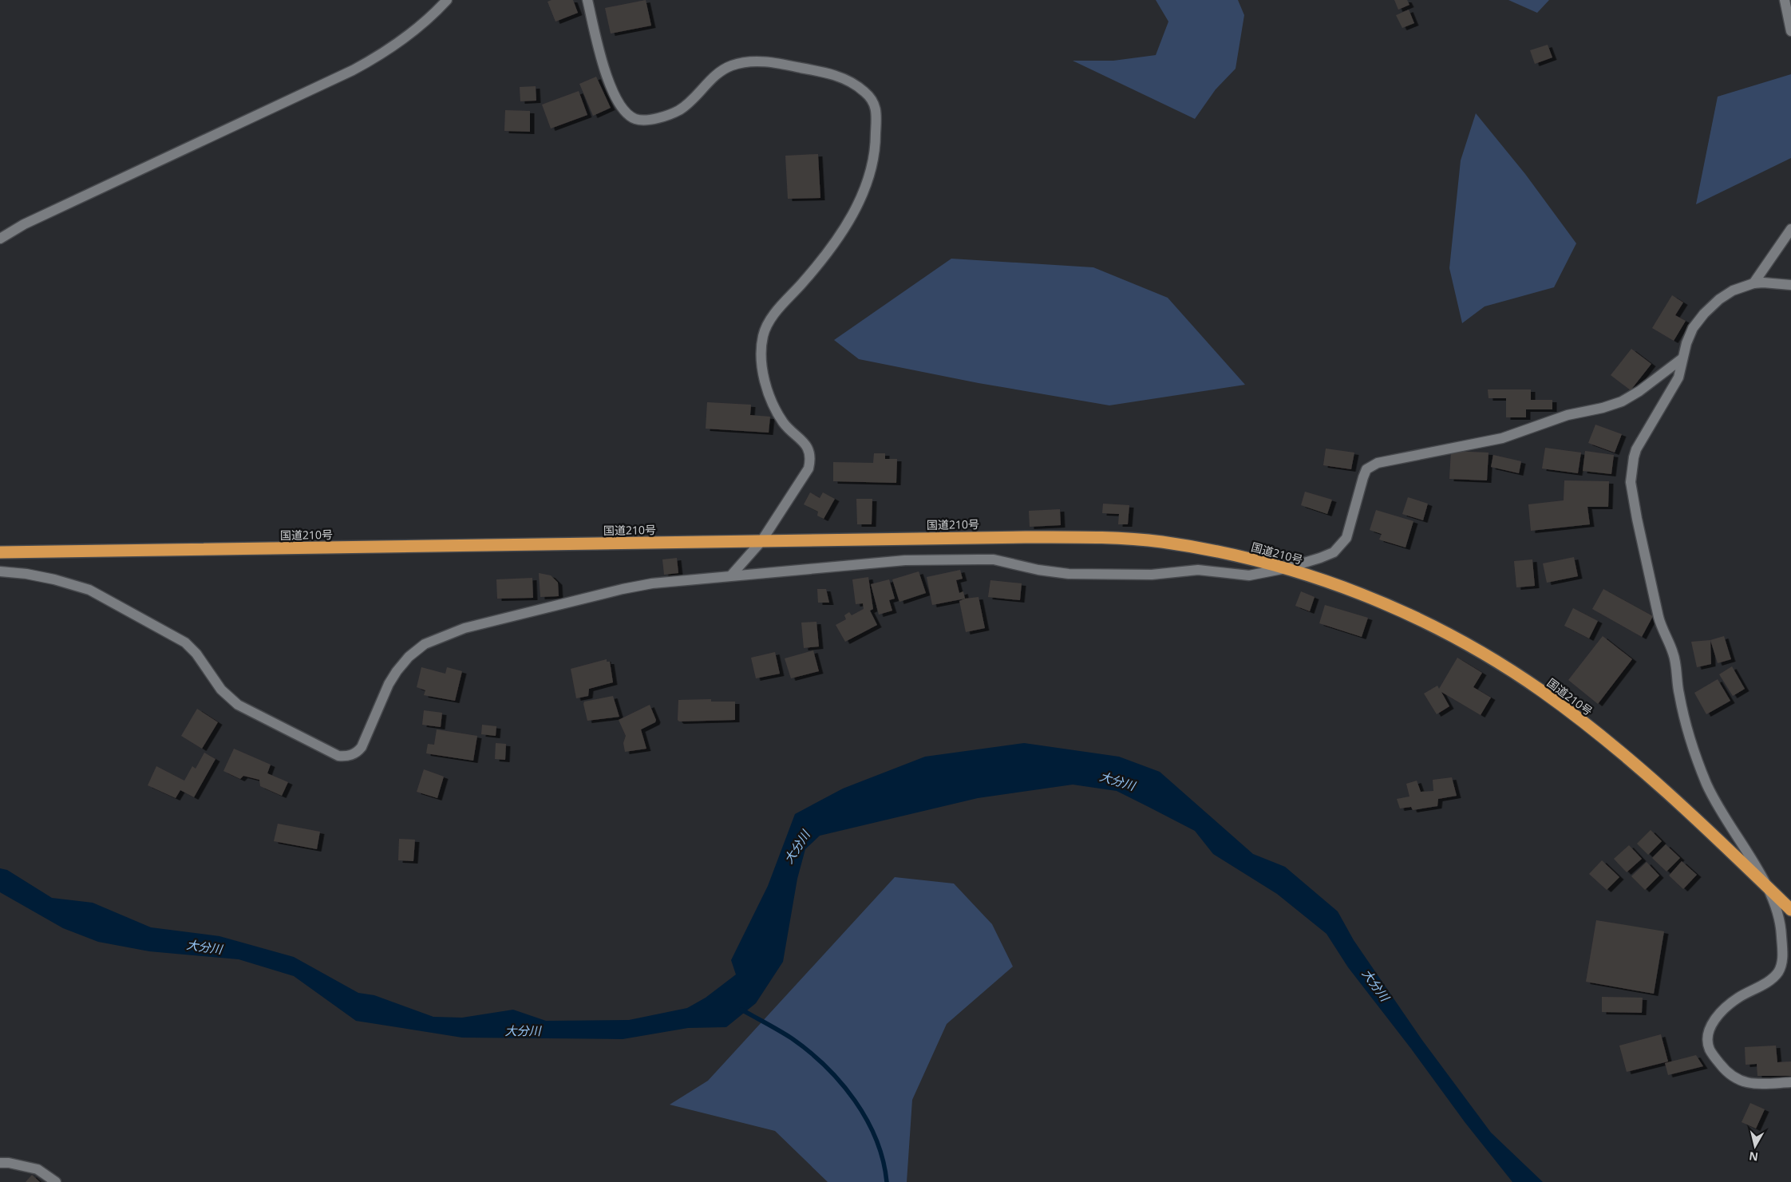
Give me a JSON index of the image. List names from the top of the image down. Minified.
{"streets":{"highway":["国道210号"]},"water":["大分川"],"north":"bottom"}
